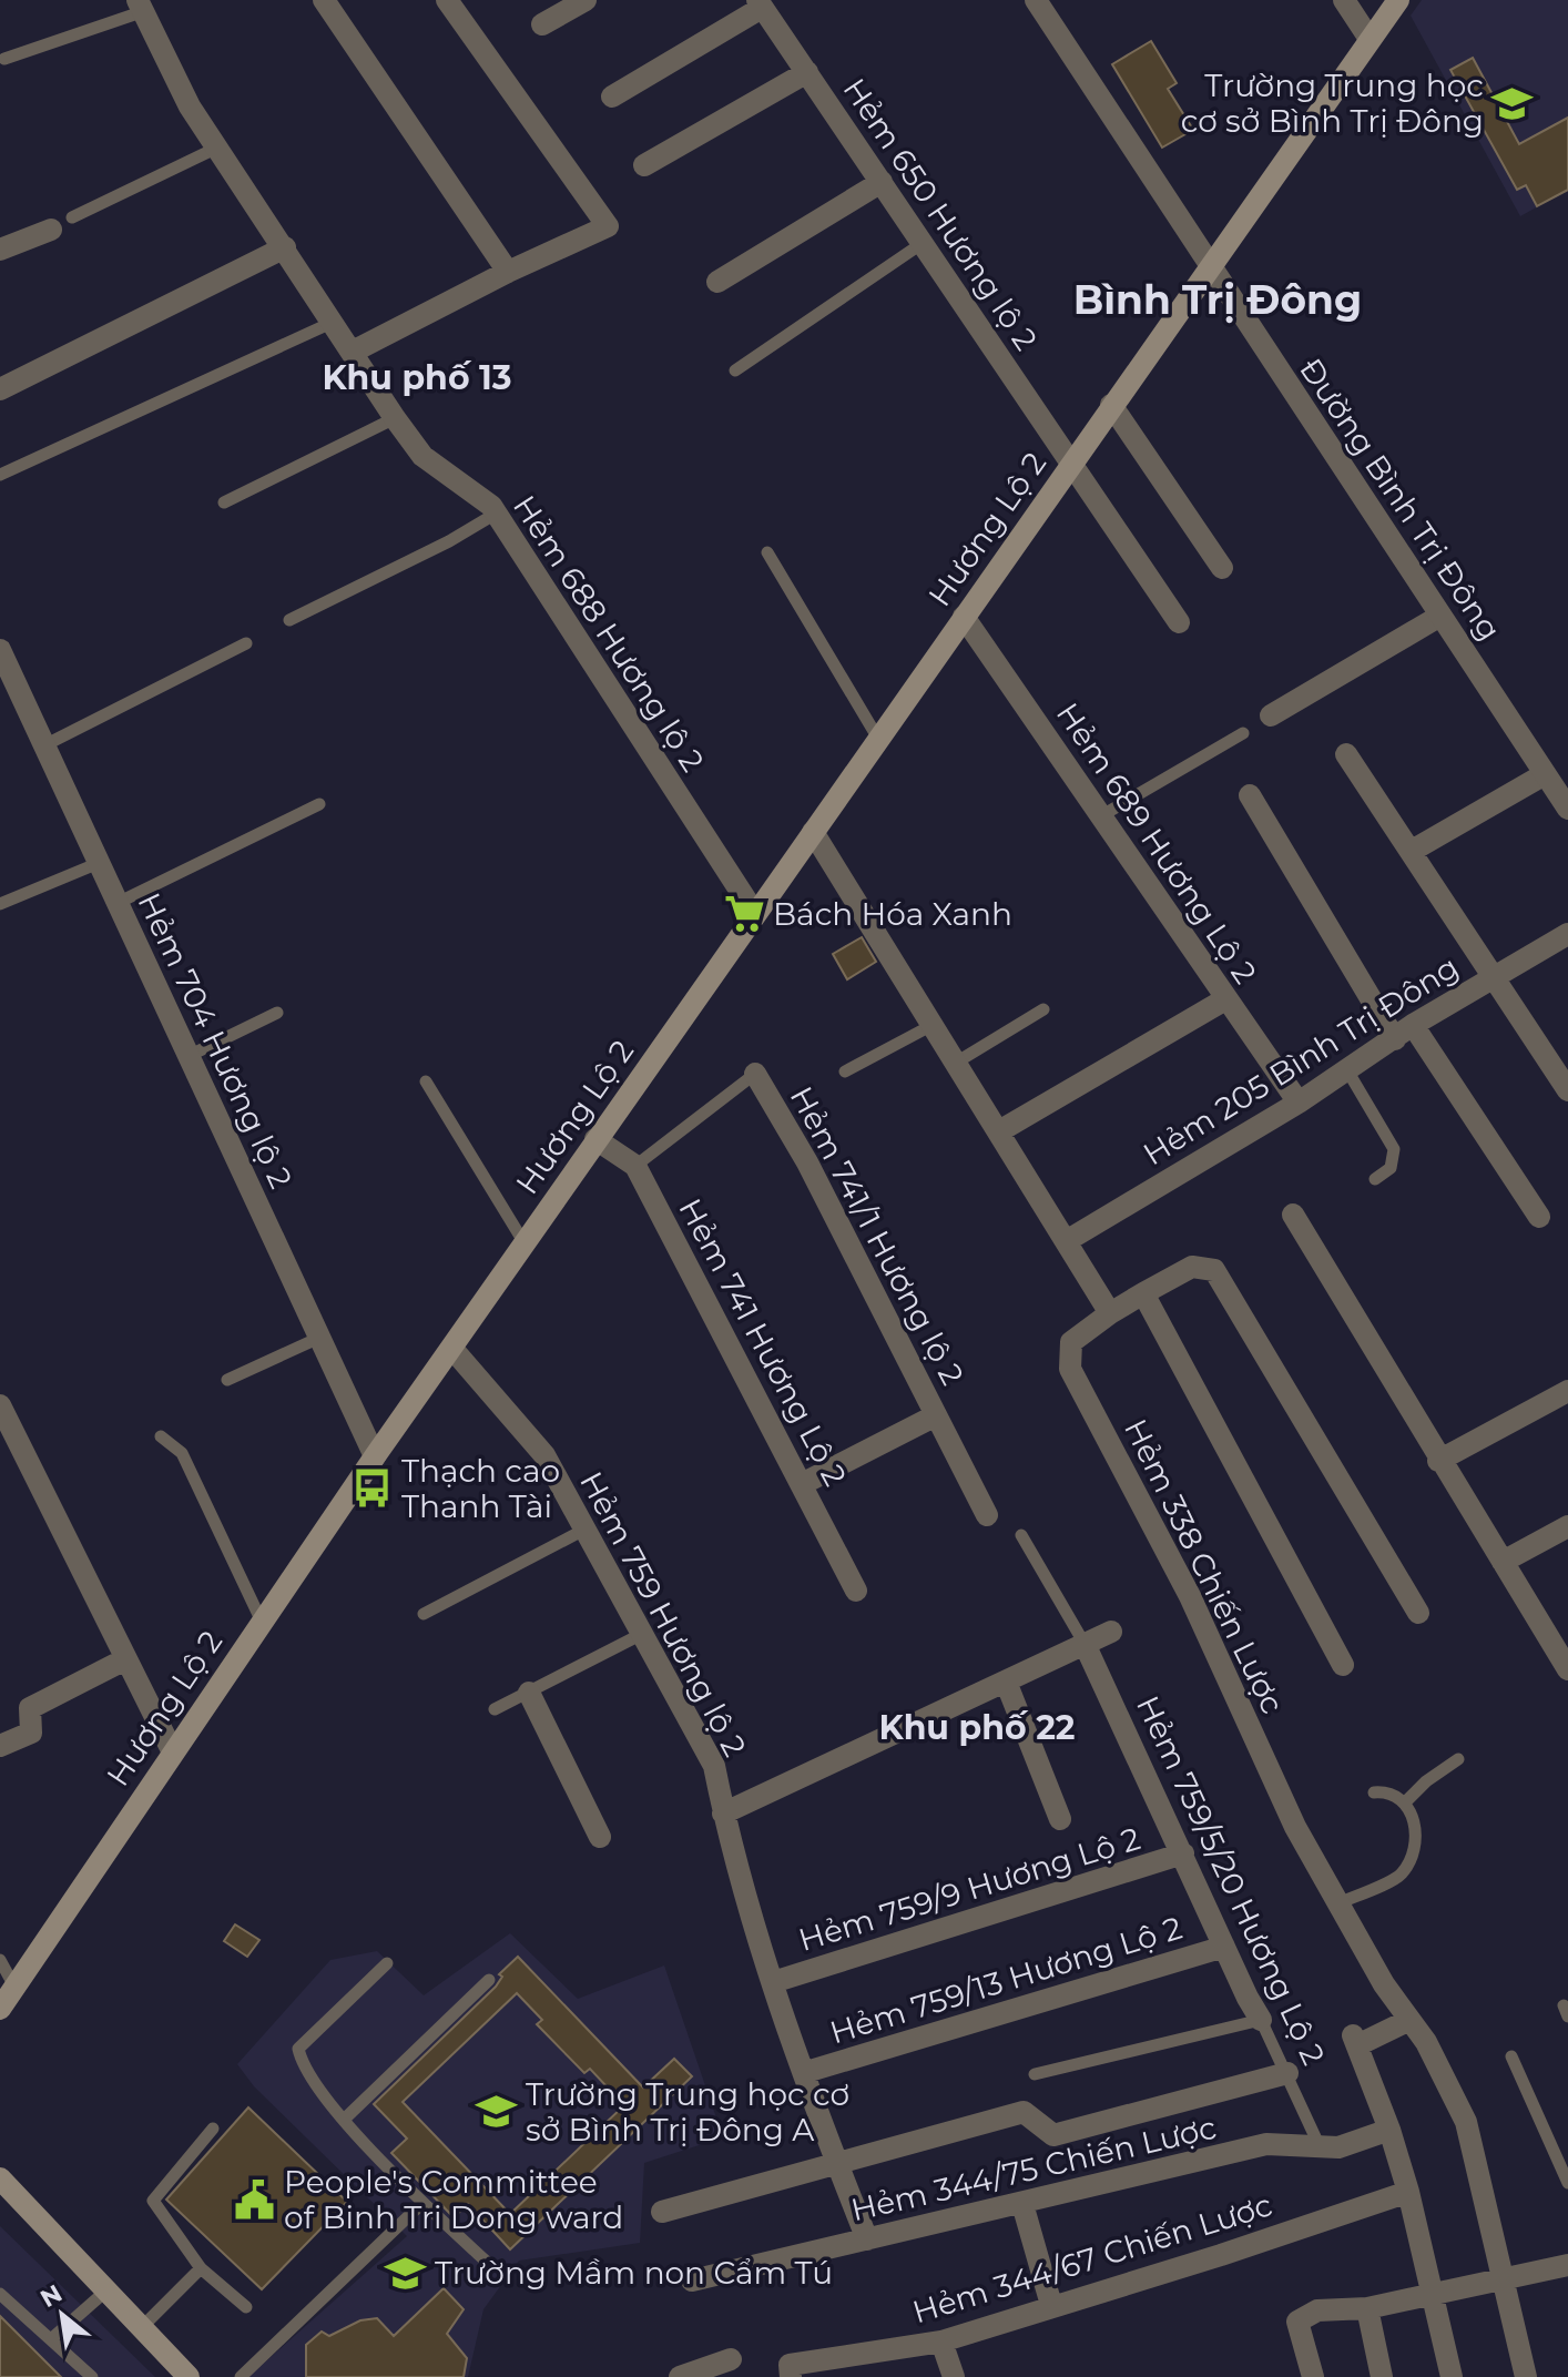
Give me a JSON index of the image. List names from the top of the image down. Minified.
{"streets":{"main road":["Hương Lộ 2"],"street":["Hẻm 650 Hương lộ 2","Đường Bình Trị Đông","Hẻm 688 Hương lộ 2","Hẻm 689 Hương Lộ 2","Hẻm 704 Hương lộ 2","Hẻm 205 Bình Trị Đông","Hẻm 741/1 Hương lộ 2","Hẻm 741 Hương Lộ 2","Hẻm 338 Chiến Lược","Hẻm 759 Hương lộ 2","Hẻm 759/5/20 Hương Lộ 2","Hẻm 759/9 Hương Lộ 2","Hẻm 759/13 Hương Lộ 2","Hẻm 344/75 Chiến Lược","Hẻm 344/67 Chiến Lược"]},"crossings":[["Hẻm 650 Hương lộ 2","Hương Lộ 2"],["Đường Bình Trị Đông","Hương Lộ 2"],["Hương Lộ 2","Hẻm 688 Hương lộ 2"],["Hương Lộ 2","Hẻm 689 Hương Lộ 2"],["Hương Lộ 2","Hẻm 704 Hương lộ 2"],["Hương Lộ 2","Hẻm 741 Hương Lộ 2"],["Hương Lộ 2","Hẻm 759 Hương lộ 2"],["Hẻm 689 Hương Lộ 2","Hẻm 205 Bình Trị Đông"],["Hẻm 741/1 Hương lộ 2","Hẻm 741 Hương Lộ 2"],["Hẻm 759 Hương lộ 2","Hẻm 759/9 Hương Lộ 2"],["Hẻm 759 Hương lộ 2","Hẻm 759/13 Hương Lộ 2"],["Hẻm 759 Hương lộ 2","Hẻm 344/75 Chiến Lược"],["Hẻm 759/5/20 Hương Lộ 2","Hẻm 759/9 Hương Lộ 2"],["Hẻm 759/5/20 Hương Lộ 2","Hẻm 759/13 Hương Lộ 2"],["Hẻm 759/5/20 Hương Lộ 2","Hẻm 344/75 Chiến Lược"]],"districts":["Bình Trị Đông","Khu phố 13","Khu phố 22"],"places":{"school or university":["Trường Trung học cơ sở Bình Trị Đông","Trường Trung học cơ sở Bình Trị Đông A","Trường Mầm non Cẩm Tú"],"supermarket":["Bách Hóa Xanh"],"bus stop":["Thạch cao Thanh Tài"],"public building":["People's Committee of Binh Tri Dong ward"]},"north":"top left"}
